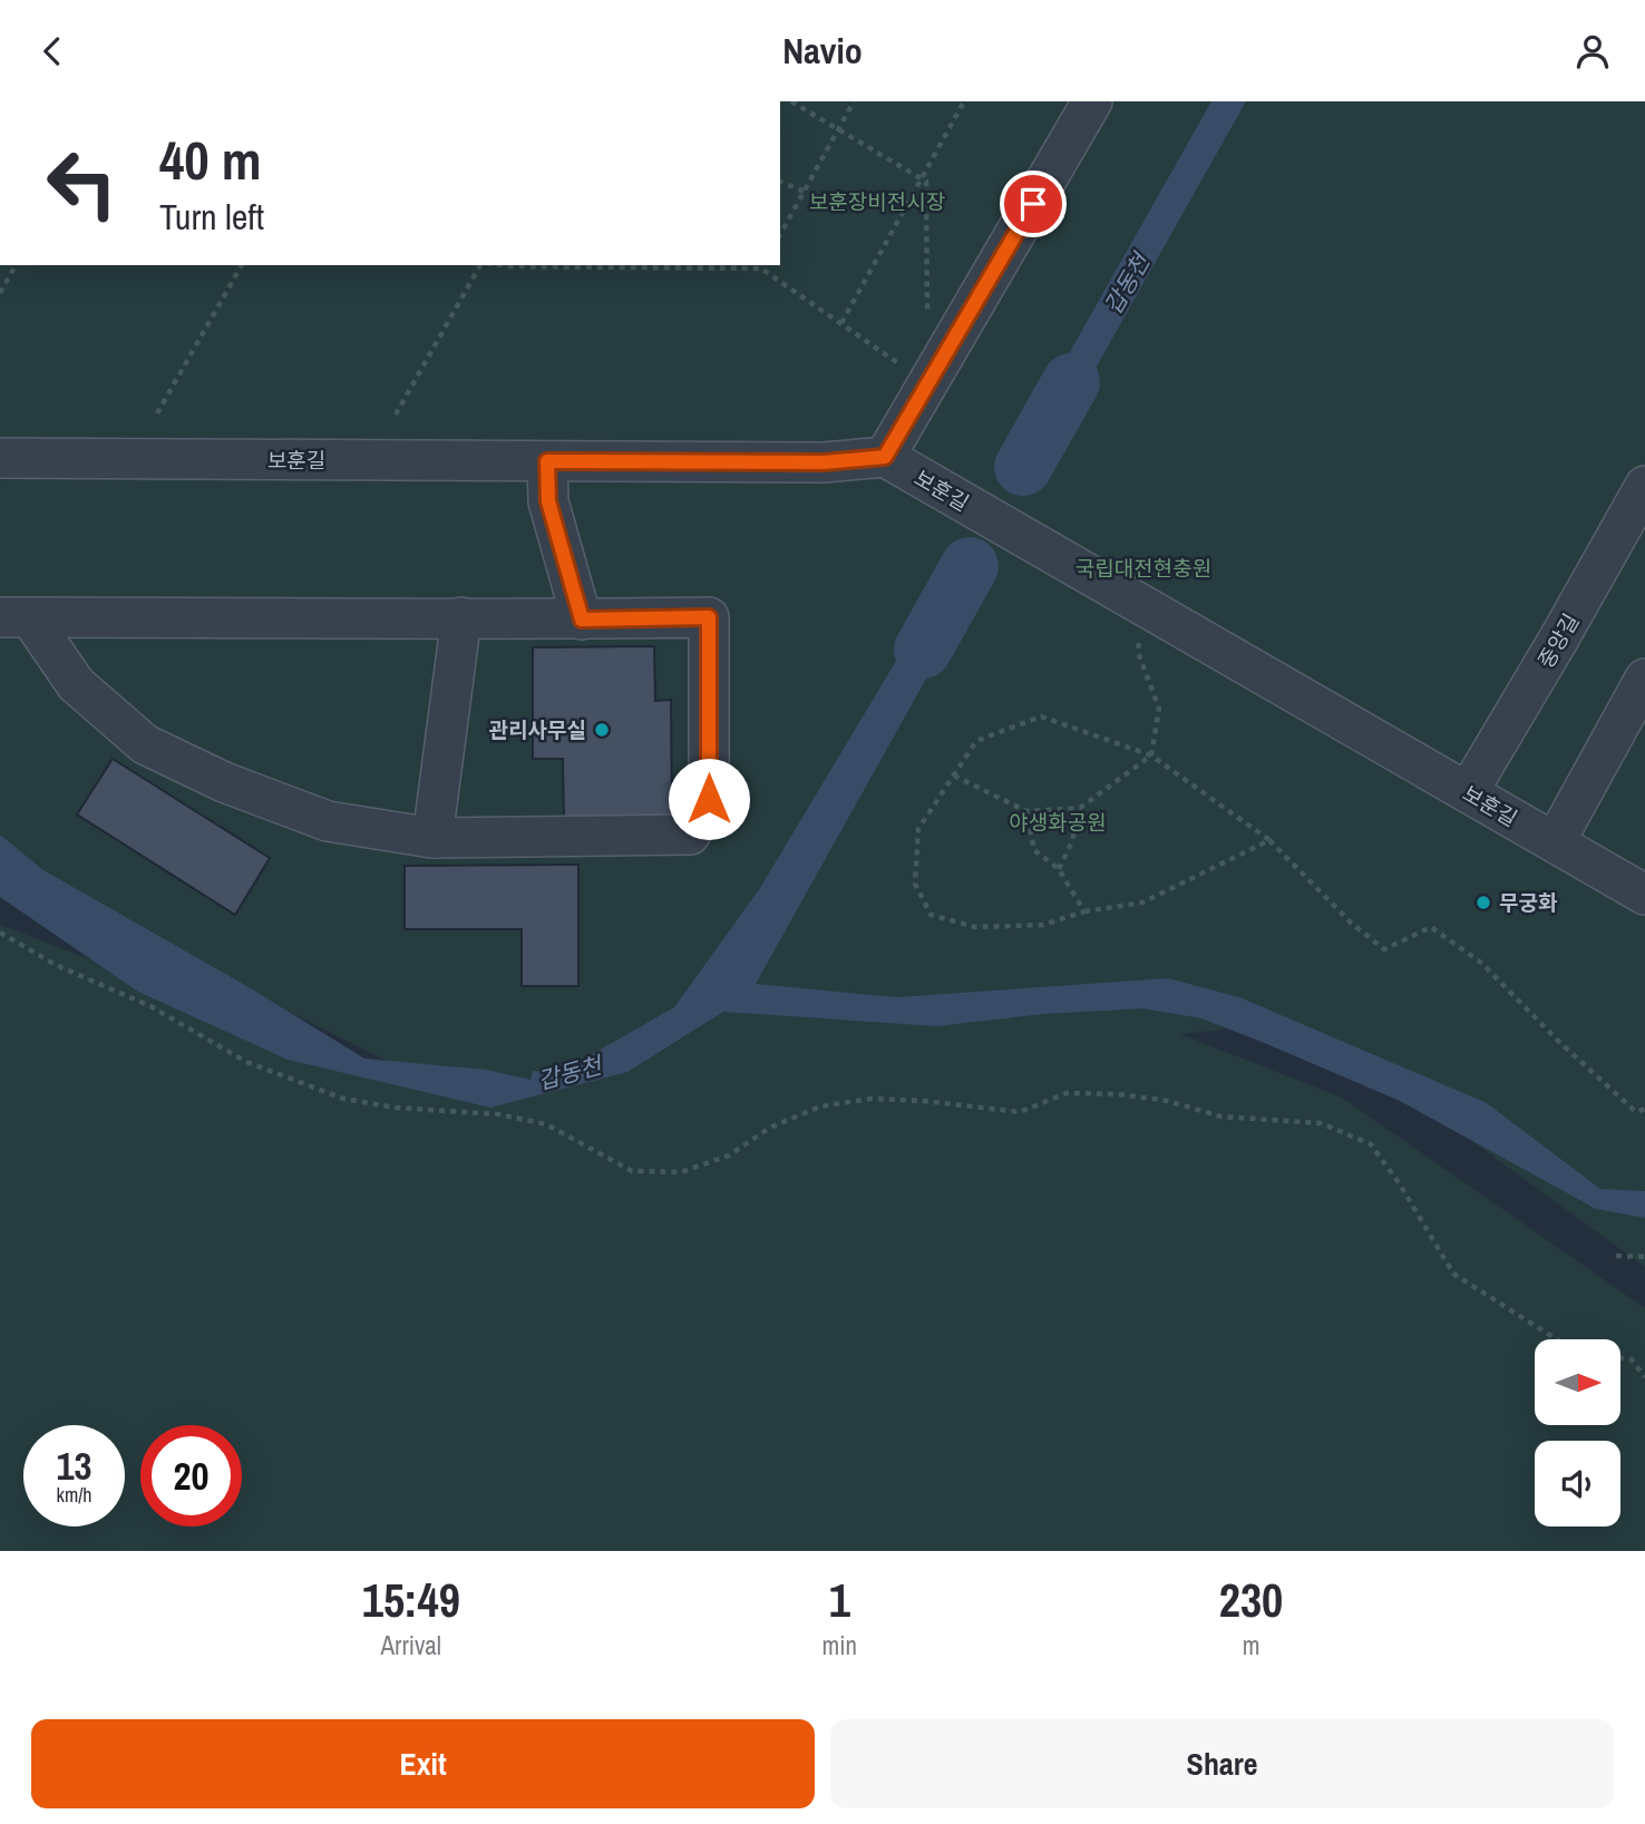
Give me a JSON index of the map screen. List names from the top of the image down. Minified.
{"streets":{"lane":["보훈길","중앙길"]},"crossings":[["보훈길","중앙길"]],"water":["갑동천"],"parks":["보훈장비전시장","국립대전현충원","야생화공원"],"places":["관리사무실","무궁화"],"north":"right","page":{"header":"Navio","turn":["40 m","Turn left"],"speed":"13 km/h","limit":"20","eta":["15:49","Arrival","1","min","230","m"],"buttons":["Exit","Share"]}}
